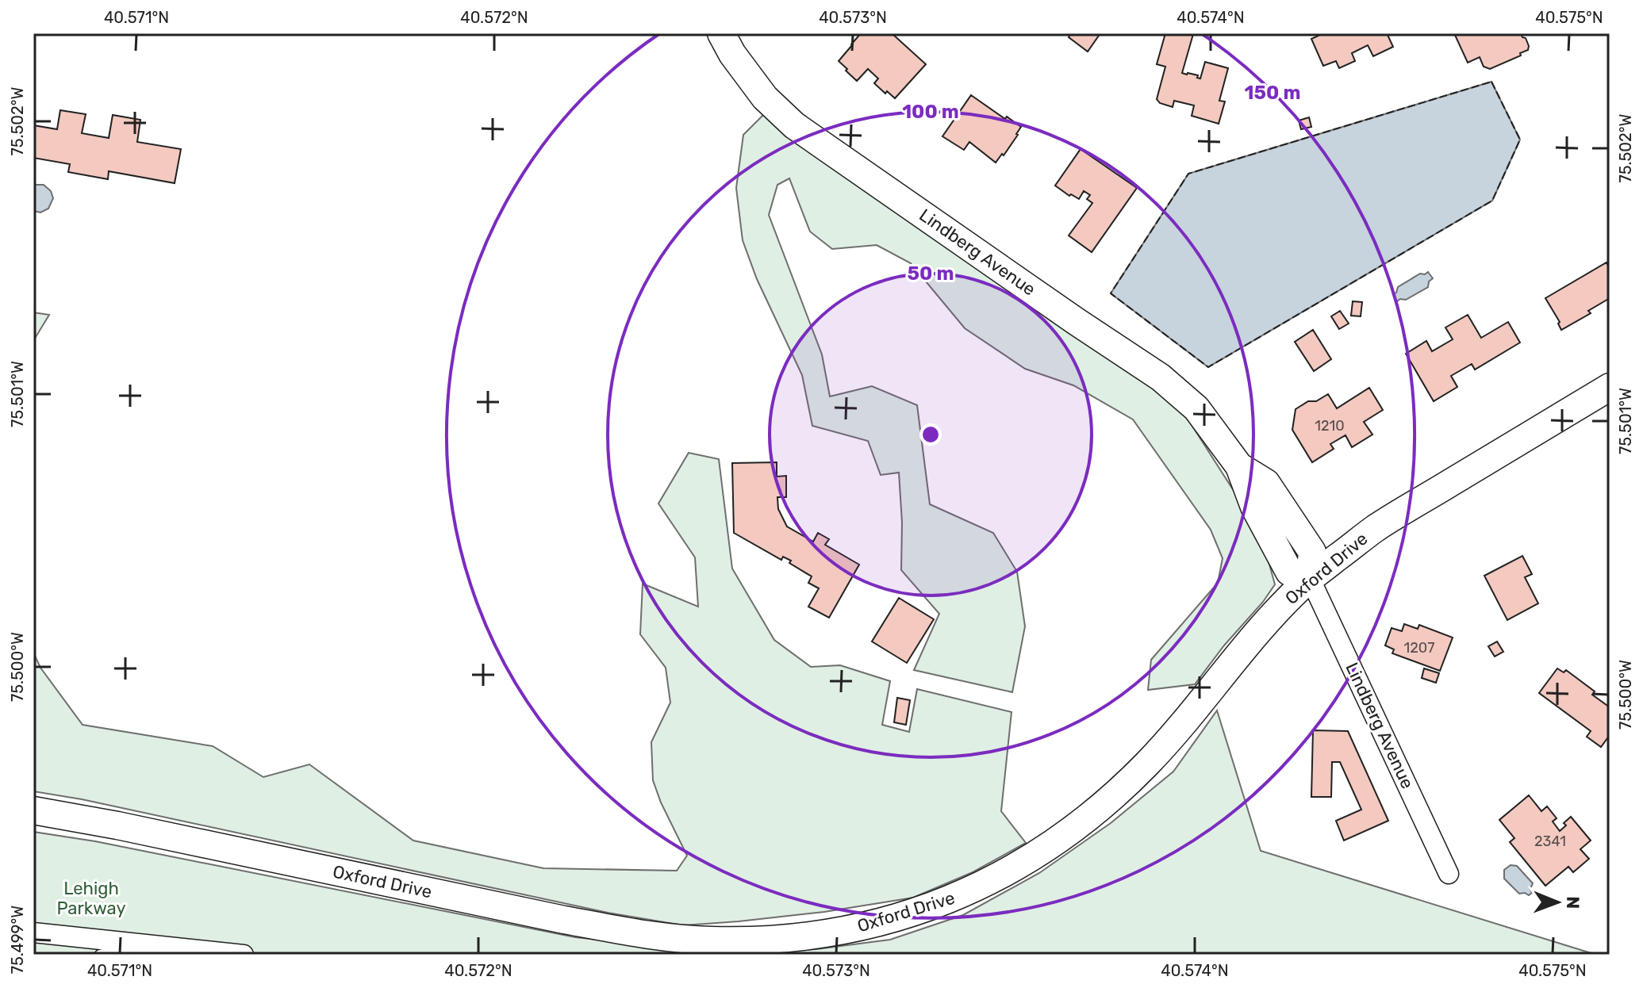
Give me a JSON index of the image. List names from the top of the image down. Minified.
{"streets":{"main road":["Lindberg Avenue","Oxford Drive"]},"crossings":[["Lindberg Avenue","Oxford Drive"]],"parks":["Lehigh Parkway"],"house_numbers":["1210","1207","2341"],"north":"right","coordinates":["40.571°N","40.572°N","40.573°N","40.574°N","40.575°N","75.502°W","75.501°W","75.500°W","75.499°W"],"rings":["150 m","100 m","50 m"]}
